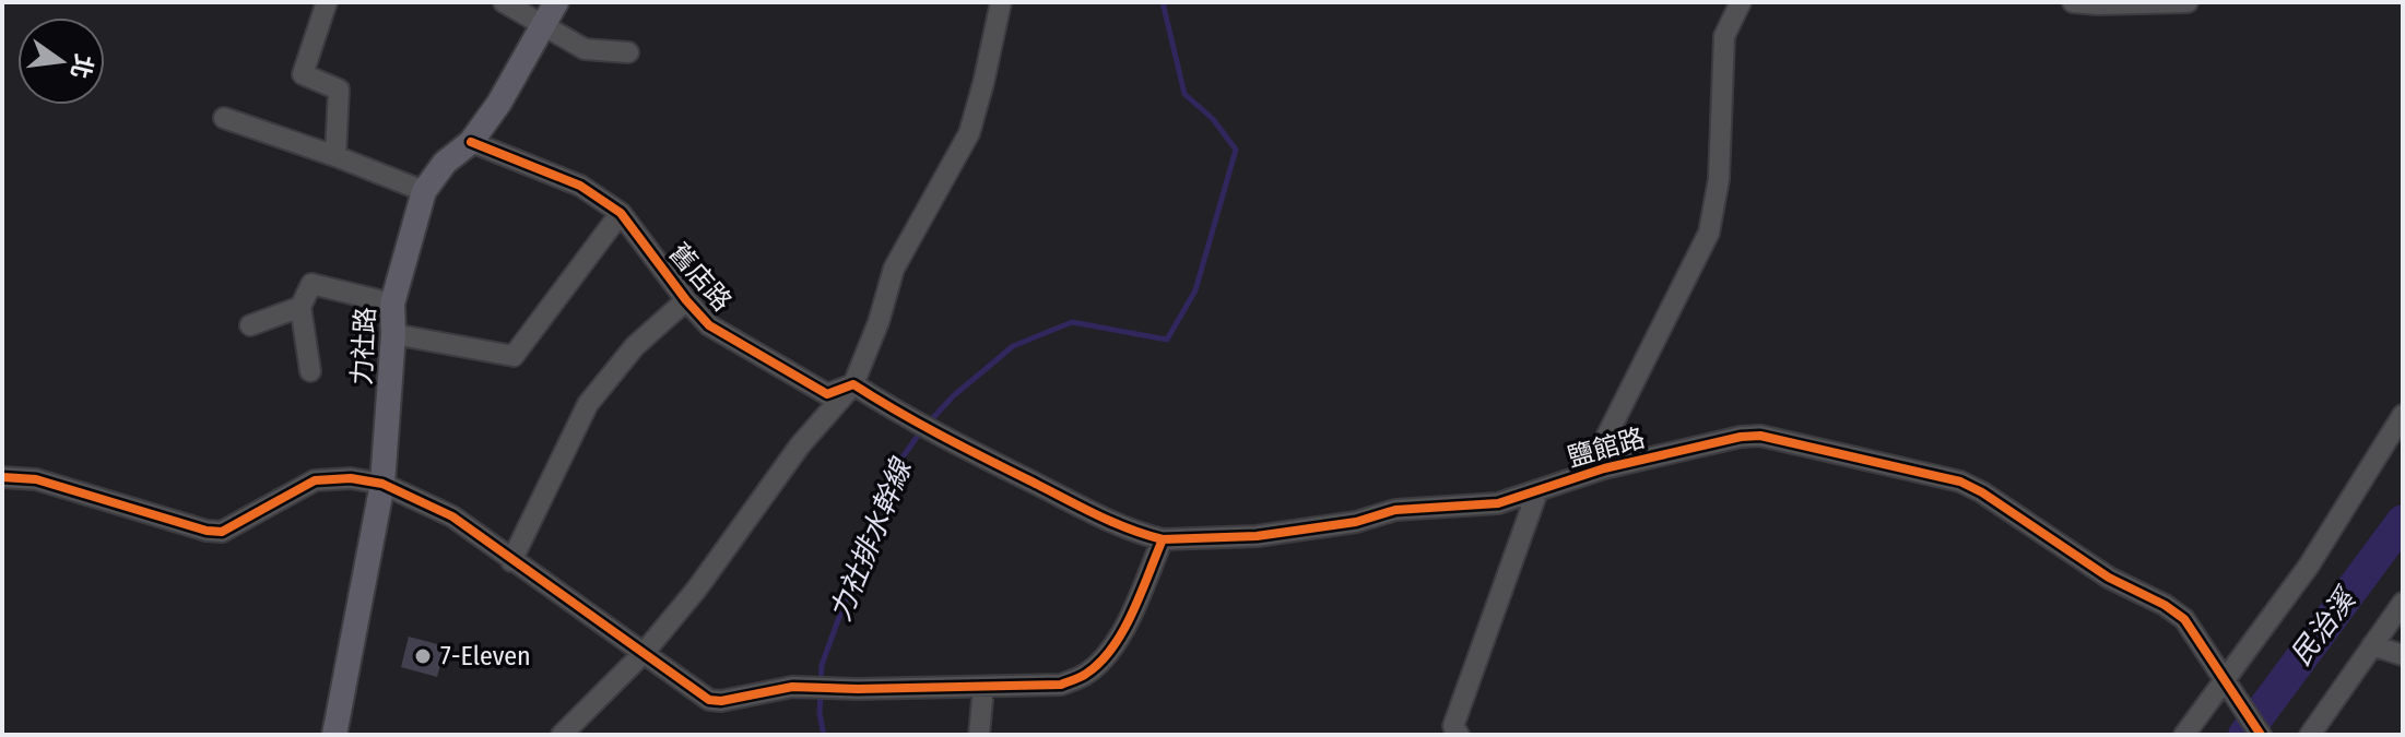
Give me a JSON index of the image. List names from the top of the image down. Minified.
{"streets":{"main road":["力社路"],"street":["舊店路","鹽館路"]},"crossings":[["舊店路","力社路"],["舊店路","鹽館路"]],"water":["力社排水幹線","民治溪"],"places":["7-Eleven"],"north":"right"}
